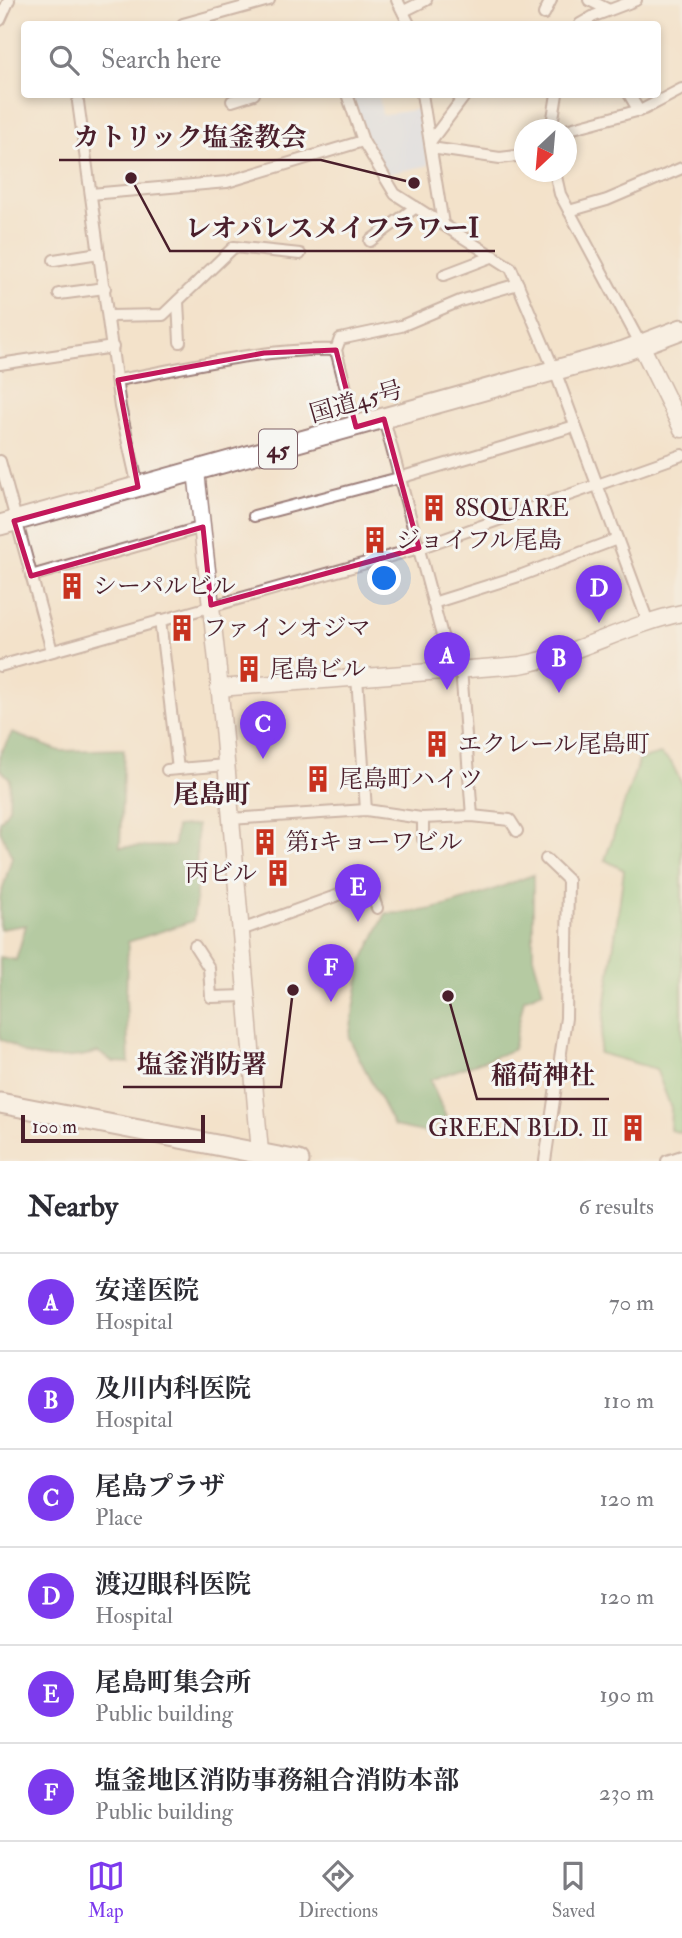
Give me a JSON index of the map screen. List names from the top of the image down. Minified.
{"streets":{"highway":["国道45号","45"]},"districts":["尾島町"],"places":{"other":["レオパレスメイフラワーI","カトリック塩釜教会","塩釜消防署","稲荷神社"],"building":["8SQUARE","ジョイフル尾島","シーパルビル","ファインオジマ","尾島ビル","エクレール尾島町","尾島町ハイツ","第1キョーワビル","丙ビル","GREEN BLD. Ⅱ"]},"scale_bar":"100 m","north":"bottom left","page":{"search":"Search here","pins":["D","A","B","C","E","F"],"scale":"100 m","heading":["Nearby","6 results"],"list":[{"mark":"A","name":"安達医院","note":"Hospital","value":"70 m"},{"mark":"B","name":"及川内科医院","note":"Hospital","value":"110 m"},{"mark":"C","name":"尾島プラザ","note":"Place","value":"120 m"},{"mark":"D","name":"渡辺眼科医院","note":"Hospital","value":"120 m"},{"mark":"E","name":"尾島町集会所","note":"Public building","value":"190 m"},{"mark":"F","name":"塩釜地区消防事務組合消防本部","note":"Public building","value":"230 m"}],"nav":["Map","Directions","Saved"]}}
